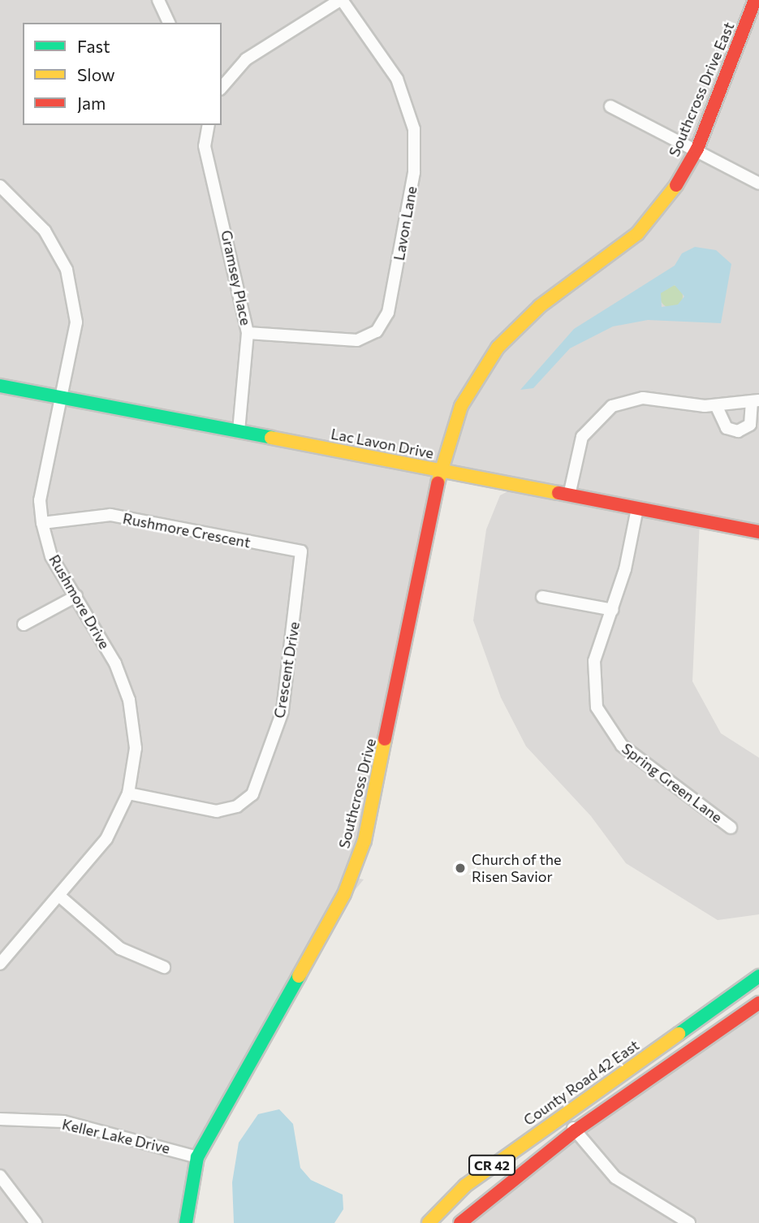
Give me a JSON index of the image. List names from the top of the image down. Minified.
{"streets":{"main road":["Southcross Drive East","Lac Lavon Drive","Southcross Drive","County Road 42 East","CR 42"],"street":["Lavon Lane","Gramsey Place","Rushmore Crescent","Rushmore Drive","Crescent Drive","Spring Green Lane","Keller Lake Drive"]},"crossings":[["Southcross Drive East","Lac Lavon Drive"],["Southcross Drive East","Southcross Drive"],["Lavon Lane","Gramsey Place"],["Gramsey Place","Lac Lavon Drive"],["Lac Lavon Drive","Rushmore Drive"],["Lac Lavon Drive","Spring Green Lane"],["Lac Lavon Drive","Southcross Drive"],["Rushmore Crescent","Rushmore Drive"],["Rushmore Crescent","Crescent Drive"],["Rushmore Drive","Crescent Drive"],["Southcross Drive","Keller Lake Drive"]],"places":["Church of the Risen Savior"],"legend":["Fast","Slow","Jam"]}
